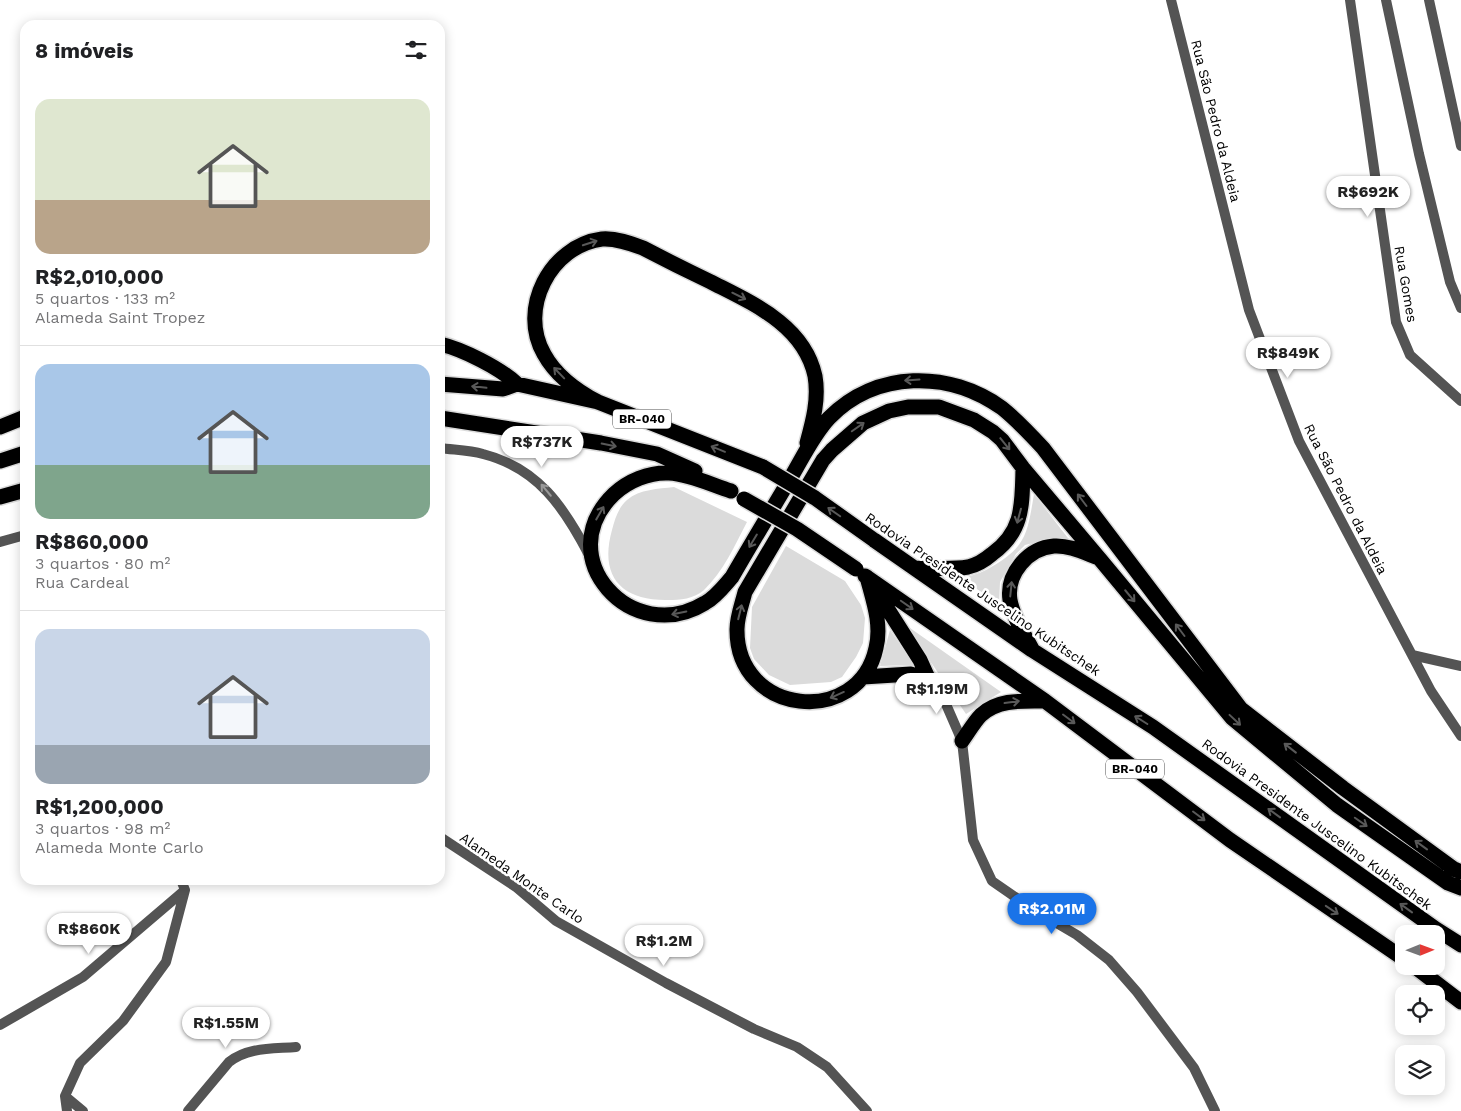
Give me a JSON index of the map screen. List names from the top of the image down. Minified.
{"streets":{"highway":["BR-040","Rodovia Presidente Juscelino Kubitschek"],"street":["Rua São Pedro da Aldeia","Rua Gomes","Alameda Monte Carlo"]},"north":"right","page":{"heading":"8 imóveis","list":[{"name":"R$2,010,000","note":"5 quartos · 133 m² · Alameda Saint Tropez"},{"name":"R$860,000","note":"3 quartos · 80 m² · Rua Cardeal"},{"name":"R$1,200,000","note":"3 quartos · 98 m² · Alameda Monte Carlo"}],"price":["R$692K","R$849K","R$737K","R$1.19M","R$2.01M","R$860K","R$1.2M","R$1.55M"]}}
